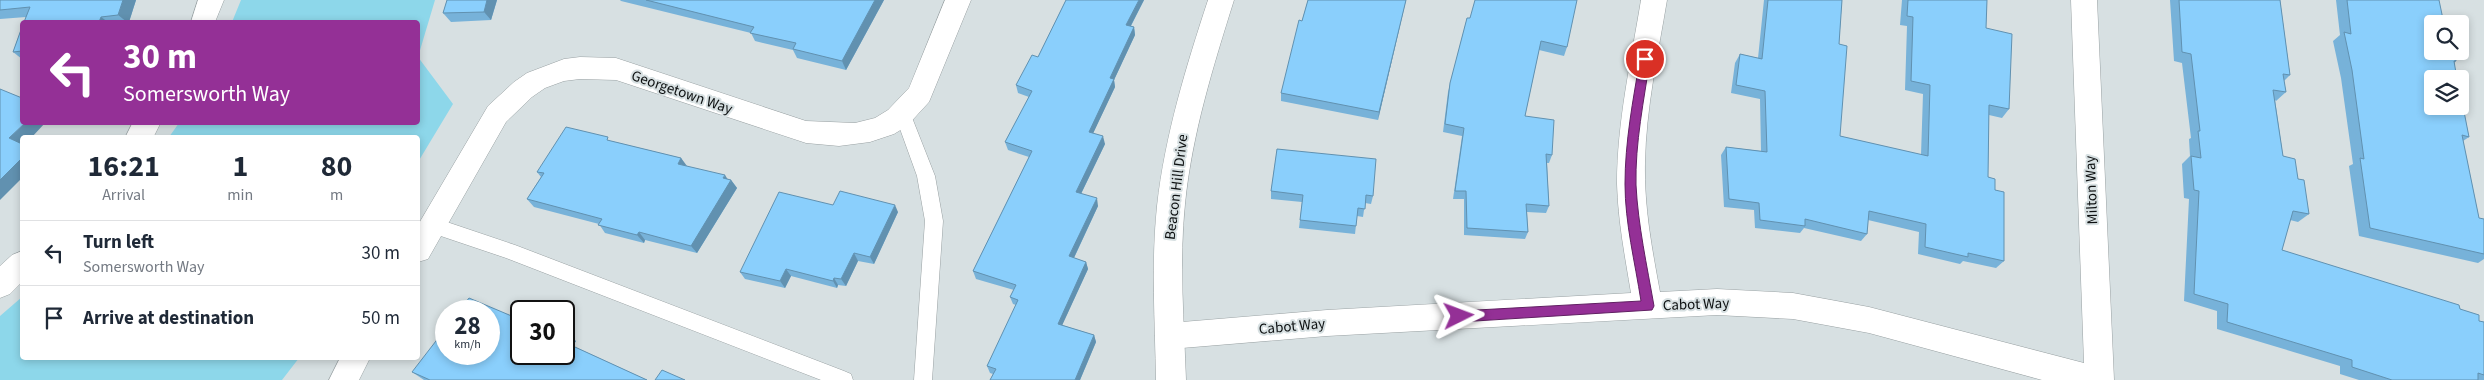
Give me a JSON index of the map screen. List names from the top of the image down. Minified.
{"streets":{"street":["Georgetown Way","Beacon Hill Drive","Milton Way","Cabot Way"]},"crossings":[["Beacon Hill Drive","Cabot Way"]],"page":{"turn":["30 m","Somersworth Way"],"eta":["16:21","Arrival","1","min","80","m"],"list":[{"name":"Turn left","note":"Somersworth Way","value":"30 m"},{"name":"Arrive at destination","value":"50 m"}],"speed":"28 km/h","limit":"30"}}
